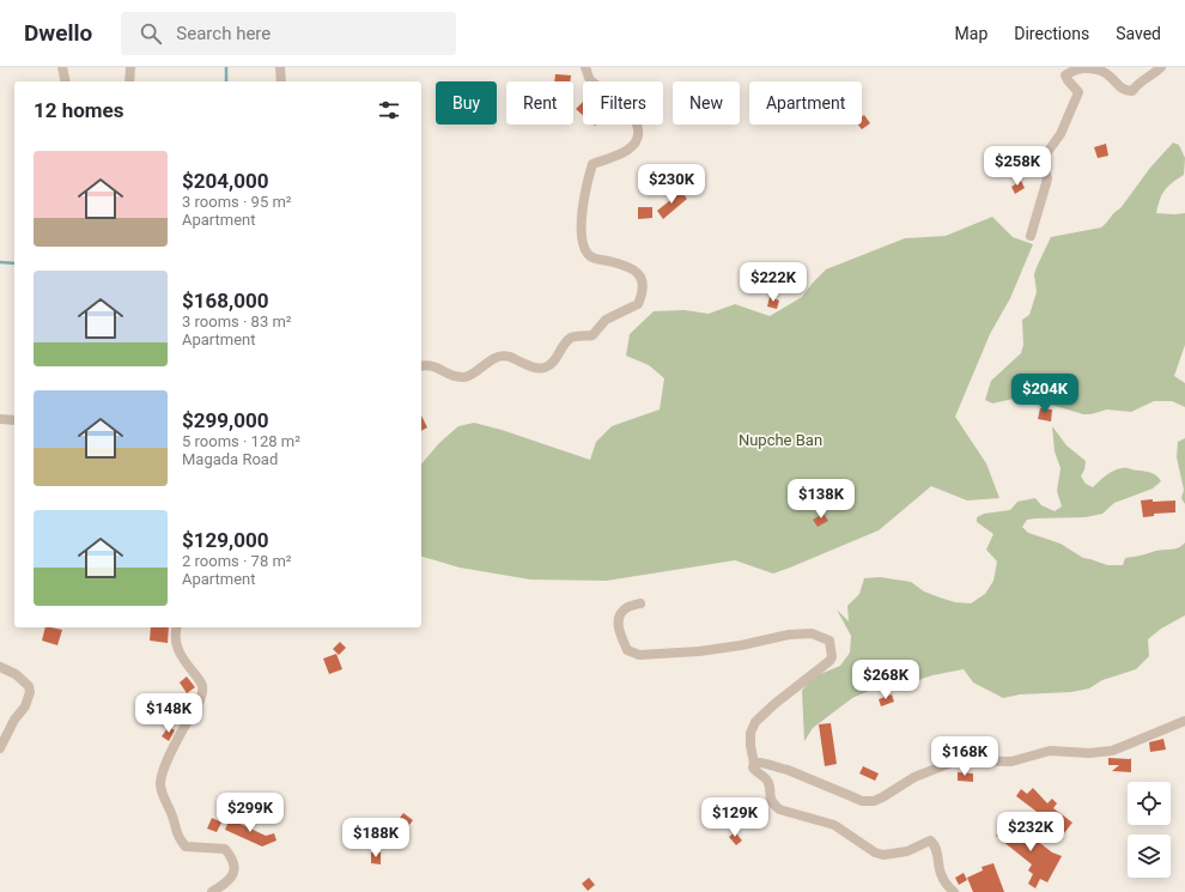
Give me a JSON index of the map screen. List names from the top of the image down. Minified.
{"parks":["Nupche Ban"],"page":{"header":"Dwello","search":"Search here","nav":["Map","Directions","Saved"],"chip":["Buy","Rent","Filters","New","Apartment"],"heading":"12 homes","list":[{"name":"$204,000","note":"3 rooms · 95 m² · Apartment"},{"name":"$168,000","note":"3 rooms · 83 m² · Apartment"},{"name":"$299,000","note":"5 rooms · 128 m² · Magada Road"},{"name":"$129,000","note":"2 rooms · 78 m² · Apartment"}],"price":["$258K","$230K","$222K","$204K","$138K","$268K","$148K","$168K","$299K","$129K","$232K","$188K"]}}
